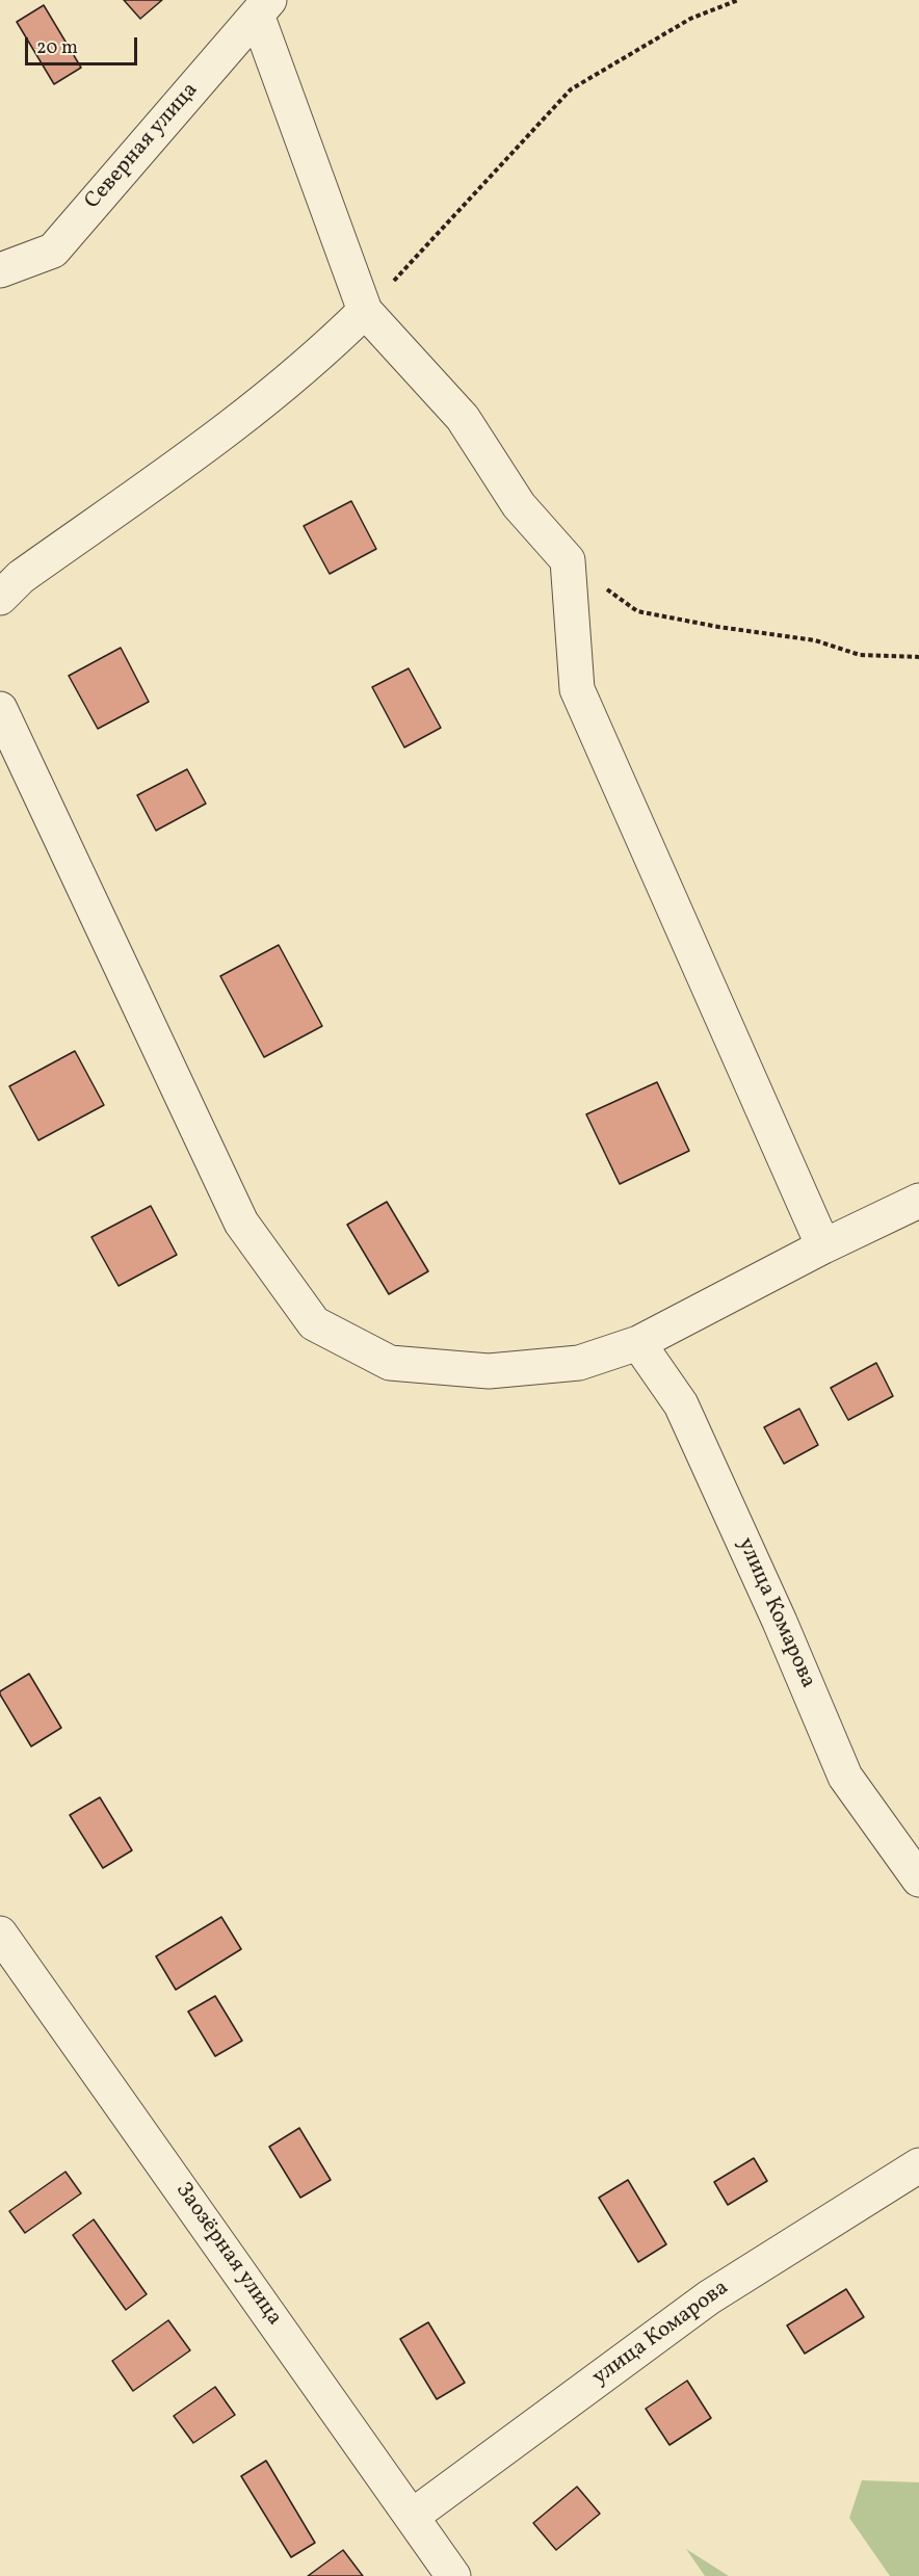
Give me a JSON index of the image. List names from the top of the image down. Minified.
{"streets":{"street":["Северная улица","улица Комарова","Заозёрная улица"]},"crossings":[["улица Комарова","Заозёрная улица"]],"scale_bar":"20 m"}
